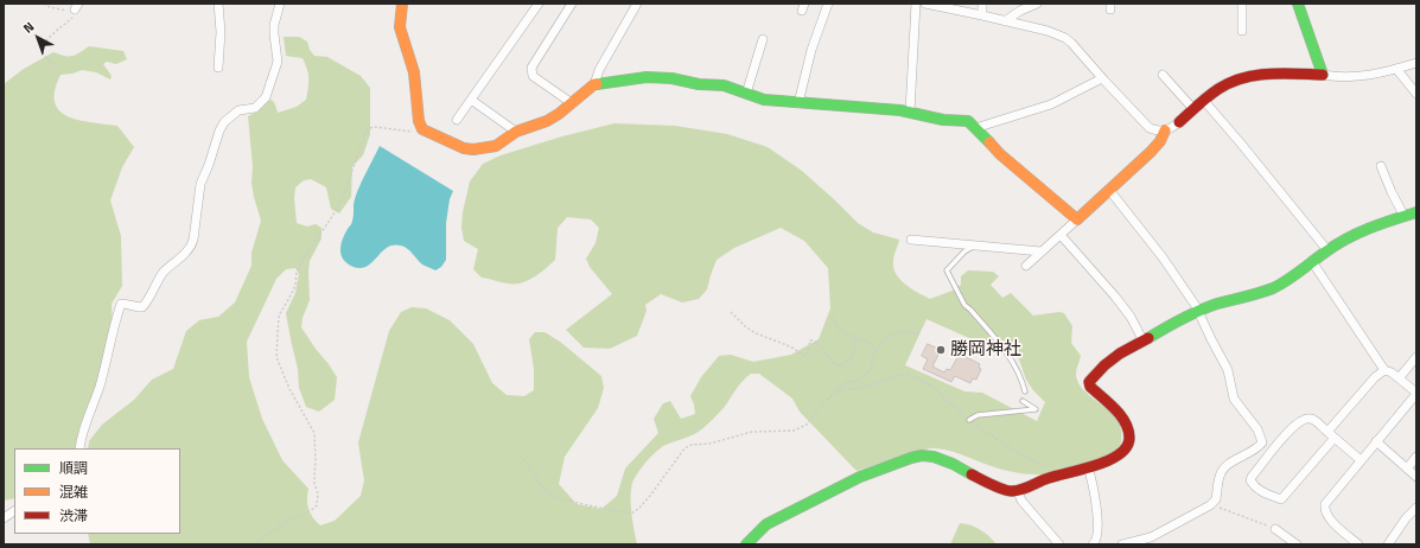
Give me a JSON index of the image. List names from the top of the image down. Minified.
{"places":["勝岡神社"],"legend":["順調","混雑","渋滞"],"north":"top left"}
